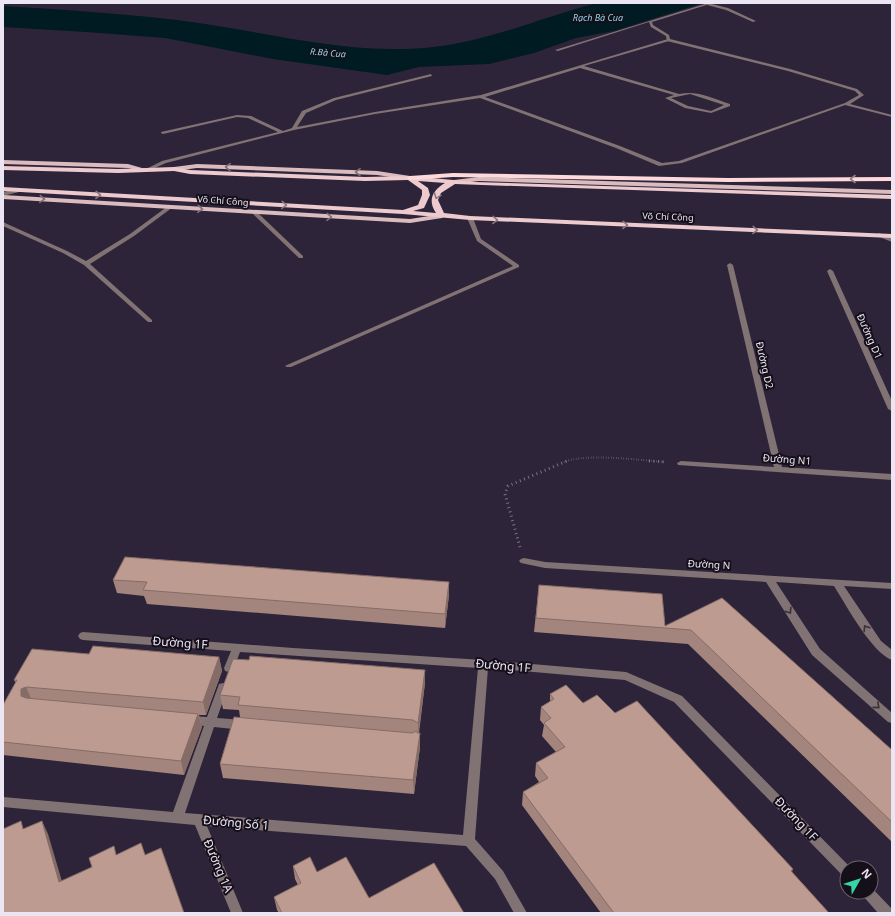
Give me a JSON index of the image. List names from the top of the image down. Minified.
{"streets":{"highway":["Võ Chí Công"],"street":["Đường D1","Đường D2","Đường N1","Đường N","Đường 1F","Đường Số 1","Đường 1A"]},"crossings":[["Đường D2","Đường N1"],["Đường Số 1","Đường 1A"]],"water":["Rạch Bà Cua","R.Bà Cua"],"north":"top right"}
